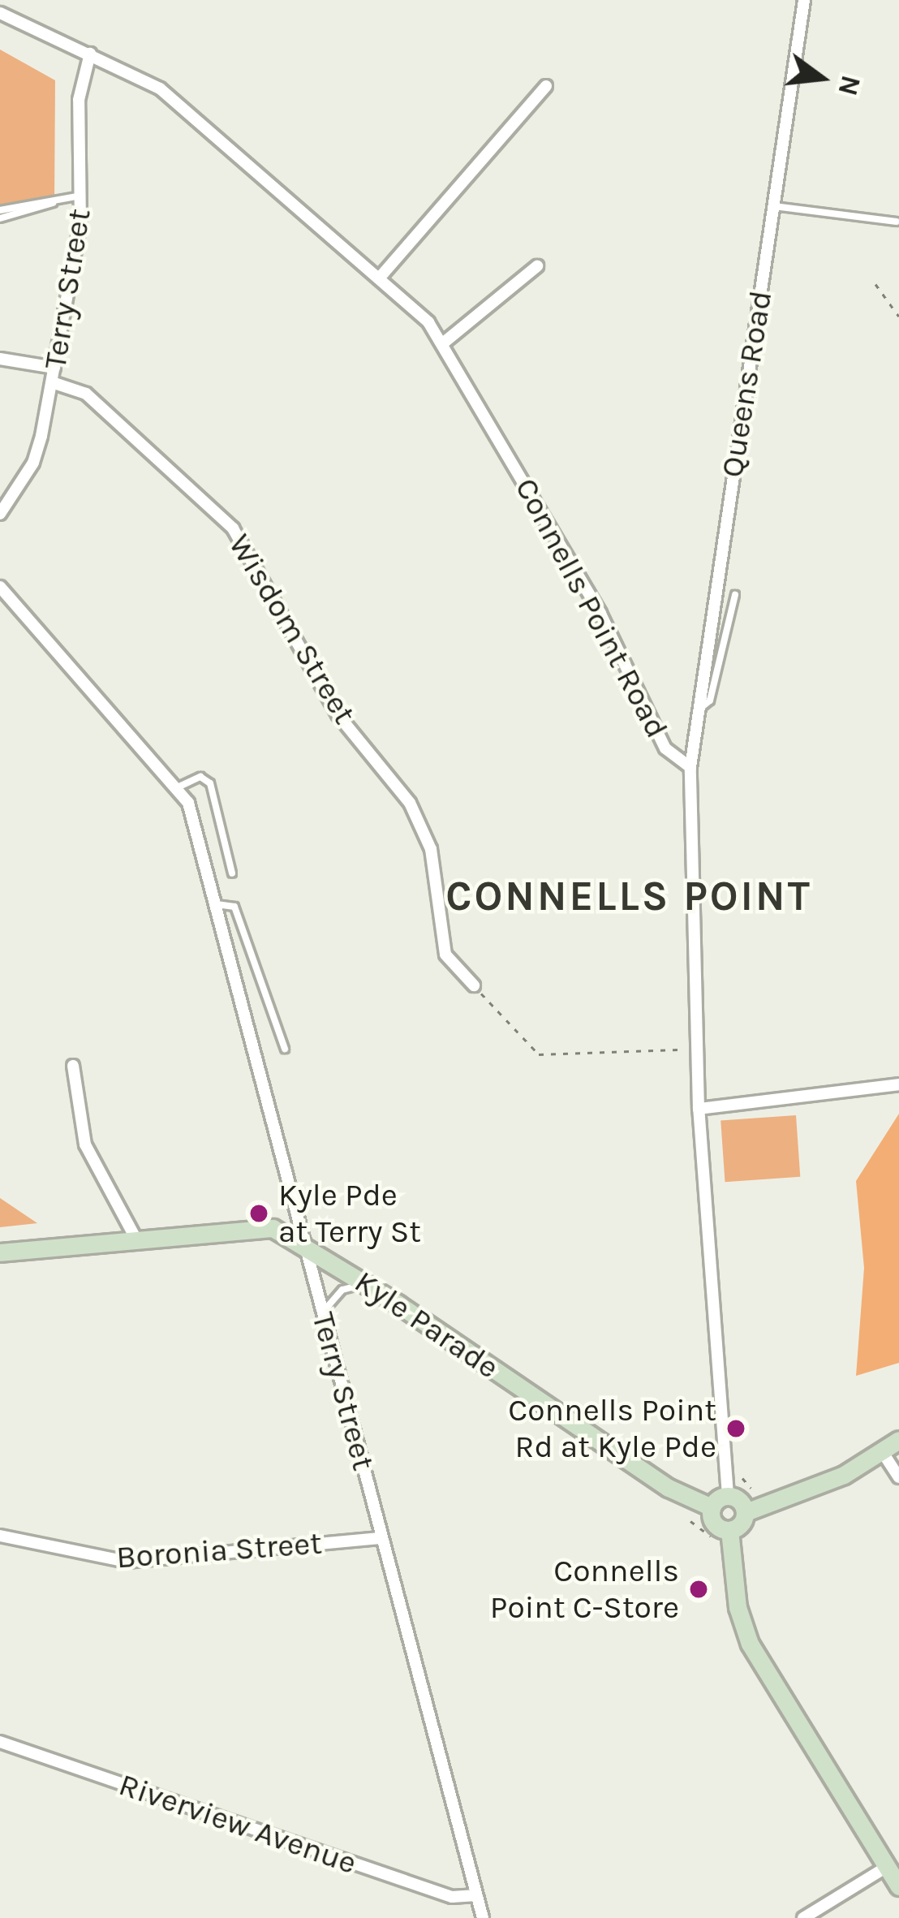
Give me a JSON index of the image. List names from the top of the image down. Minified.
{"streets":{"street":["Terry Street","Queens Road","Connells Point Road","Wisdom Street","Kyle Parade","Boronia Street","Riverview Avenue"]},"crossings":[["Terry Street","Connells Point Road"],["Terry Street","Wisdom Street"],["Terry Street","Kyle Parade"],["Terry Street","Boronia Street"],["Terry Street","Riverview Avenue"],["Queens Road","Connells Point Road"],["Connells Point Road","Kyle Parade"]],"districts":["CONNELLS POINT"],"places":["Kyle Pde at Terry St","Connells Point Rd at Kyle Pde","Connells Point C-Store"],"north":"right"}
